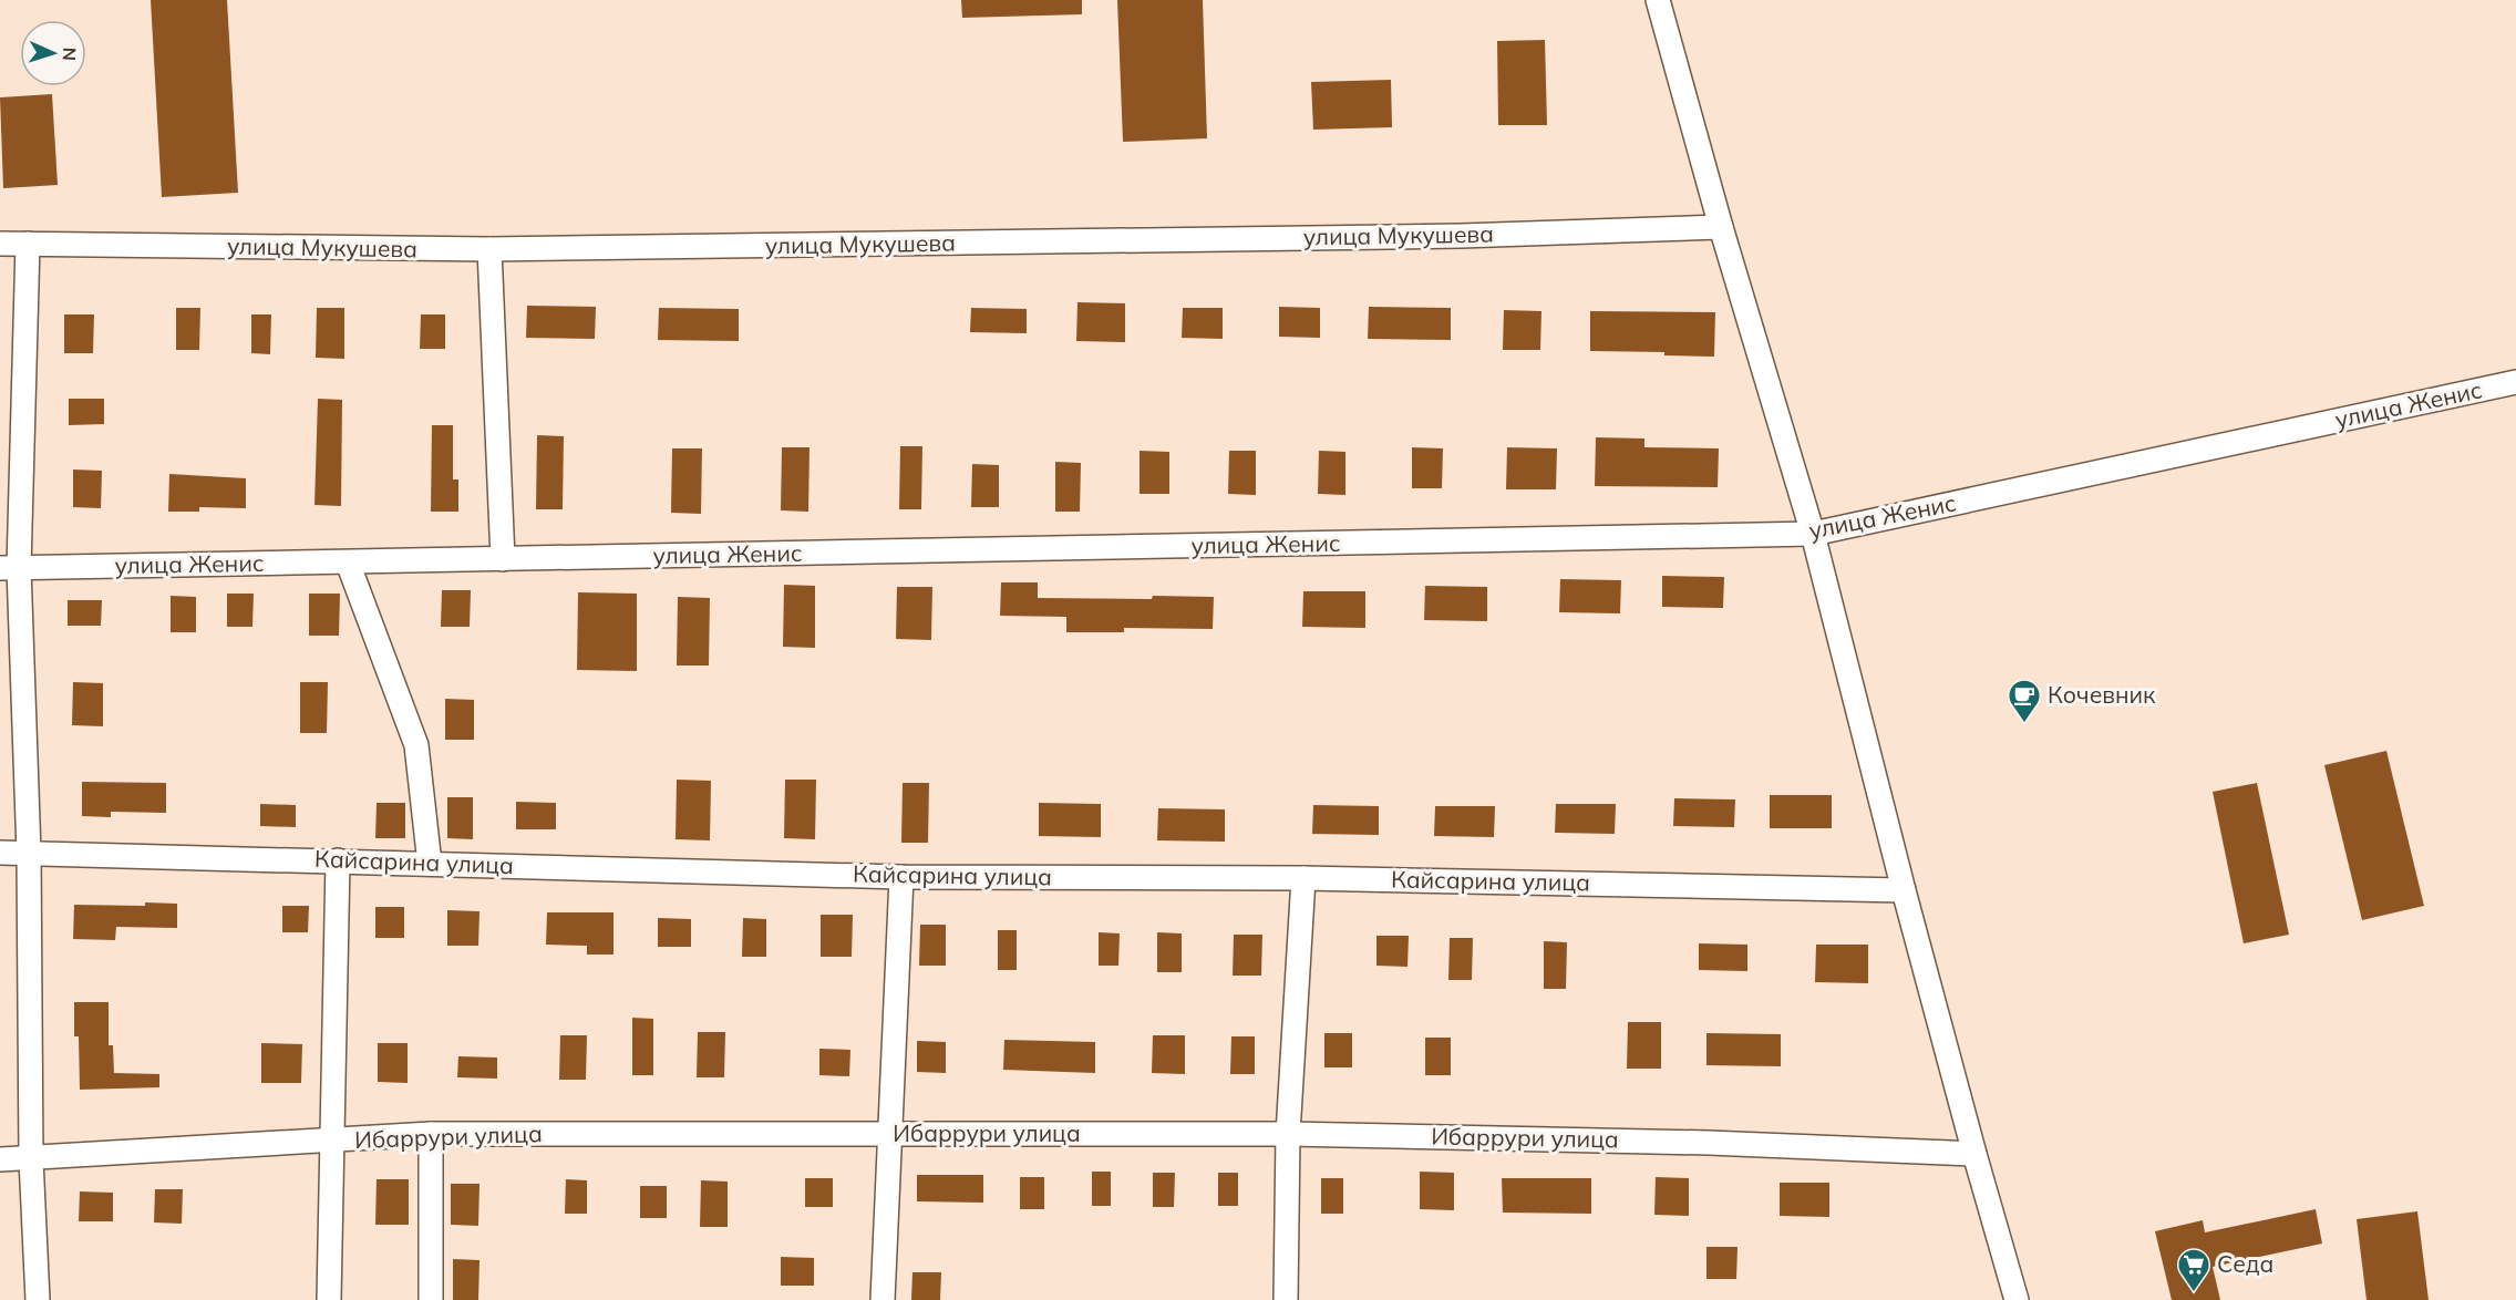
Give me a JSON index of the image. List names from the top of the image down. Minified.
{"streets":{"street":["улица Мукушева","улица Женис","Кайсарина улица","Ибаррури улица"]},"places":{"cafe":["Кочевник"],"supermarket":["Седа"]},"north":"right"}
